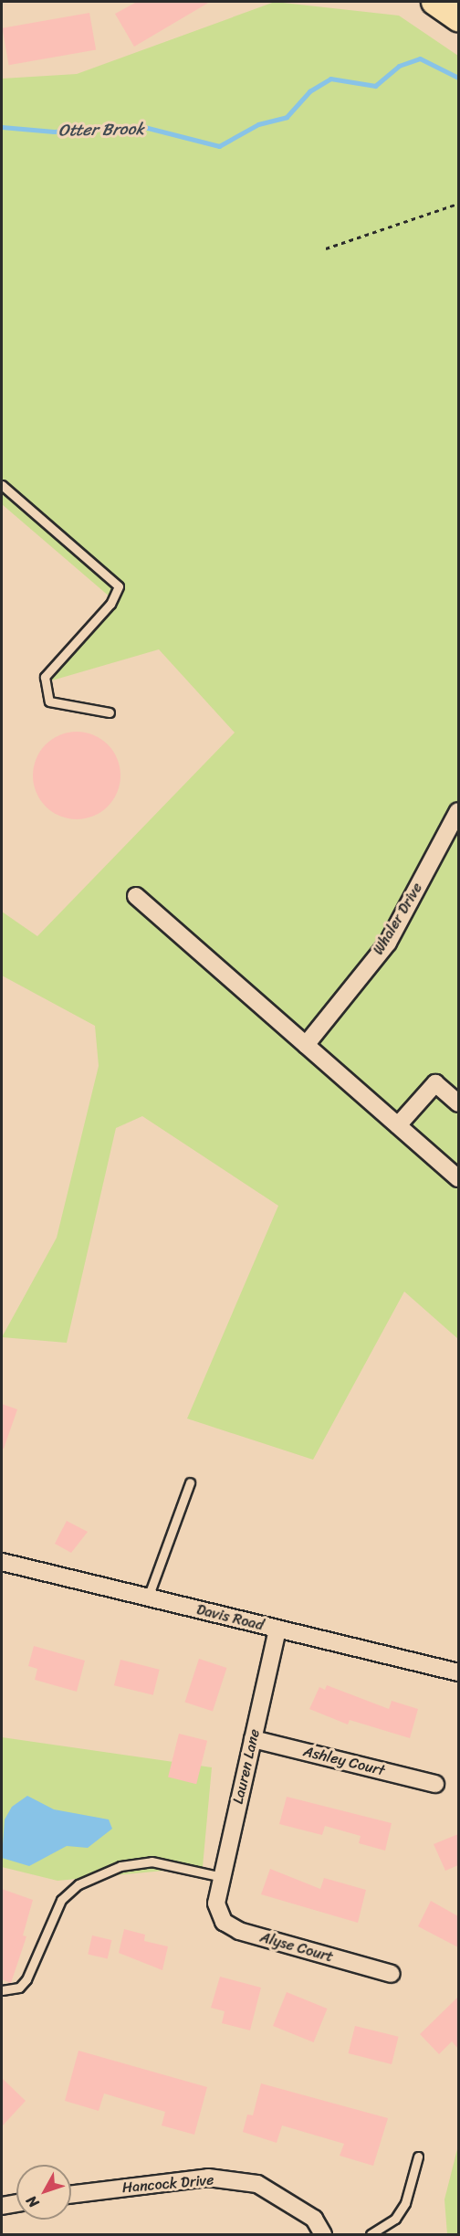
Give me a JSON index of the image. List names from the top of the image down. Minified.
{"streets":{"street":["Whaler Drive","Davis Road","Ashley Court","Lauren Lane","Alyse Court","Hancock Drive"]},"crossings":[["Davis Road","Lauren Lane"],["Ashley Court","Lauren Lane"],["Lauren Lane","Alyse Court"]],"water":["Otter Brook"],"north":"bottom left"}
